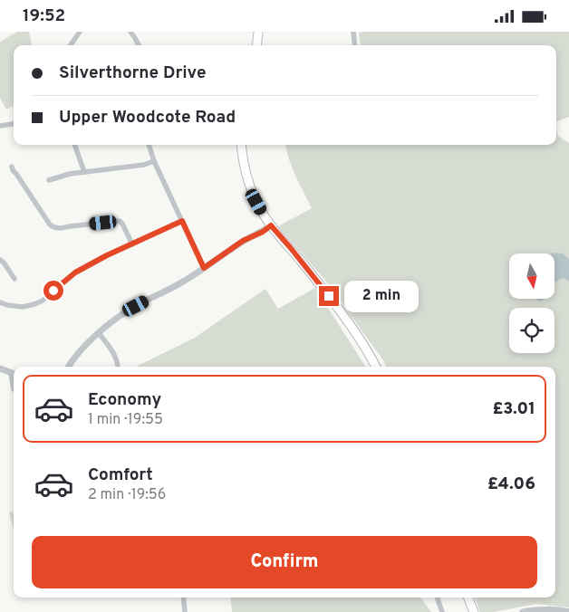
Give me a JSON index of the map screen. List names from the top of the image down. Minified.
{"north":"bottom","page":{"status":"19:52","banner":["Silverthorne Drive","Upper Woodcote Road"],"bubble":"2 min","list":[{"name":"Economy","note":"1 min · 19:55","value":"£3.01"},{"name":"Comfort","note":"2 min · 19:56","value":"£4.06"}],"buttons":"Confirm"}}
